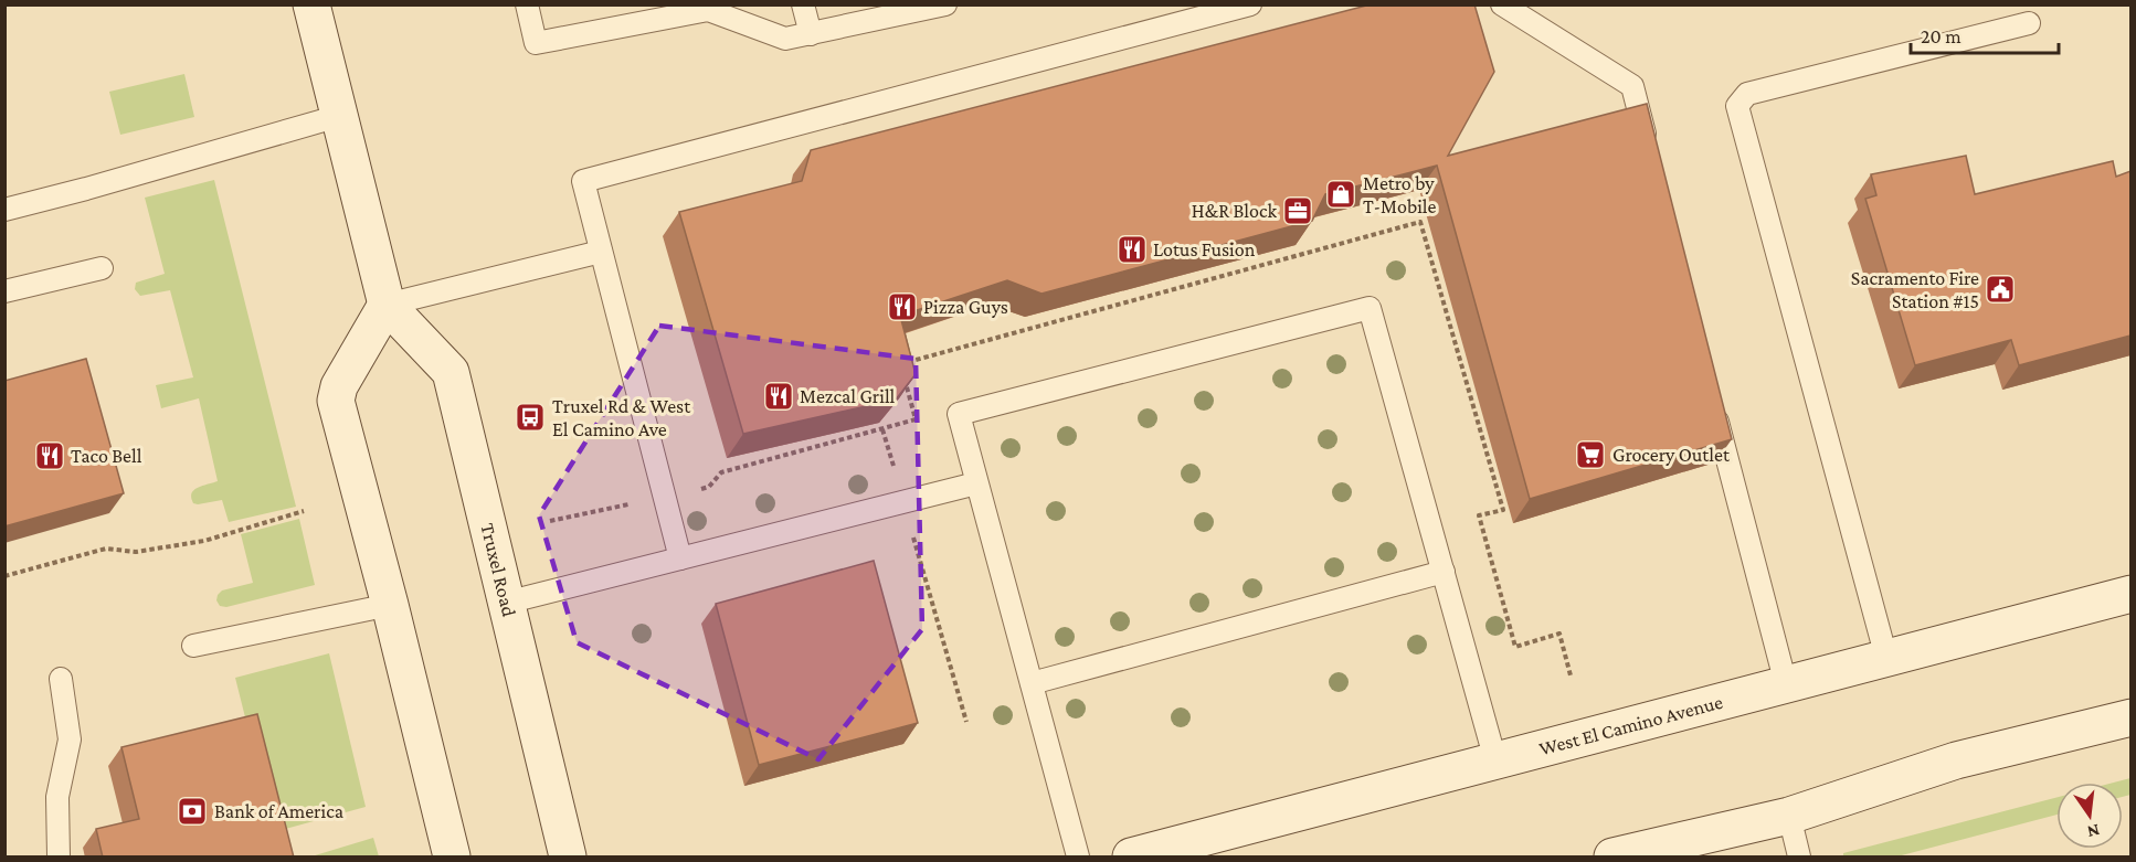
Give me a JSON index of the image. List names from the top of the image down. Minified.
{"streets":{"main road":["Truxel Road","West El Camino Avenue"]},"places":{"shop":["Metro by T-Mobile"],"office":["H&R Block"],"restaurant":["Lotus Fusion","Pizza Guys","Mezcal Grill","Taco Bell"],"public building":["Sacramento Fire Station #15"],"bus stop":["Truxel Rd & West El Camino Ave"],"supermarket":["Grocery Outlet"],"bank":["Bank of America"]},"scale_bar":"20 m","north":"bottom"}
